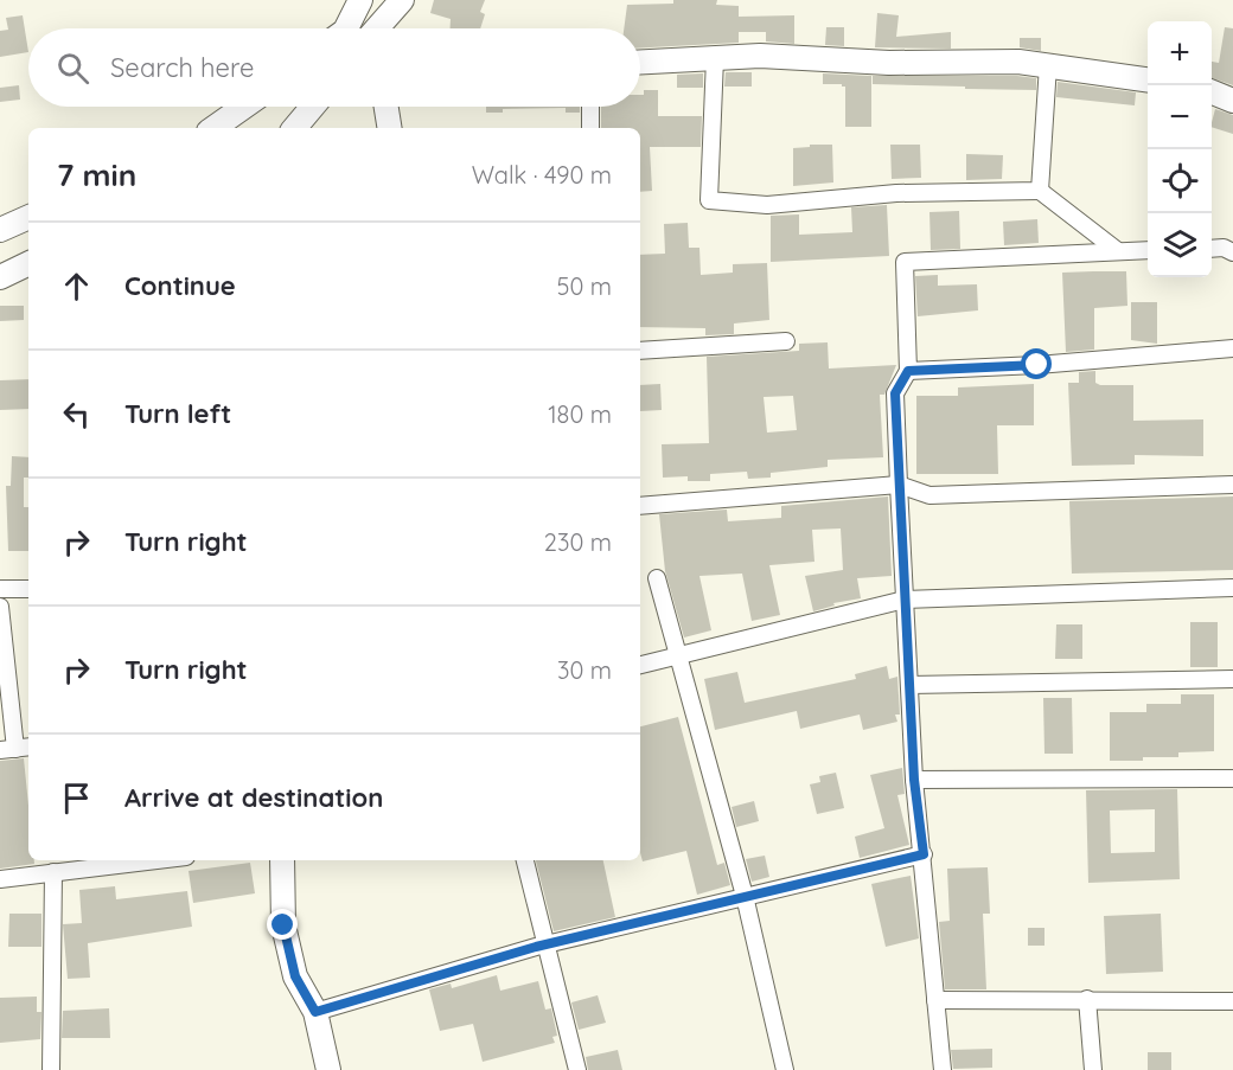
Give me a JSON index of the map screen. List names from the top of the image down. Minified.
{"page":{"map_buttons":["+","−"],"search":"Search here","heading":["7 min","Walk · 490 m"],"list":[["Continue","50 m"],["Turn left","180 m"],["Turn right","230 m"],["Turn right","30 m"],"Arrive at destination"]}}
